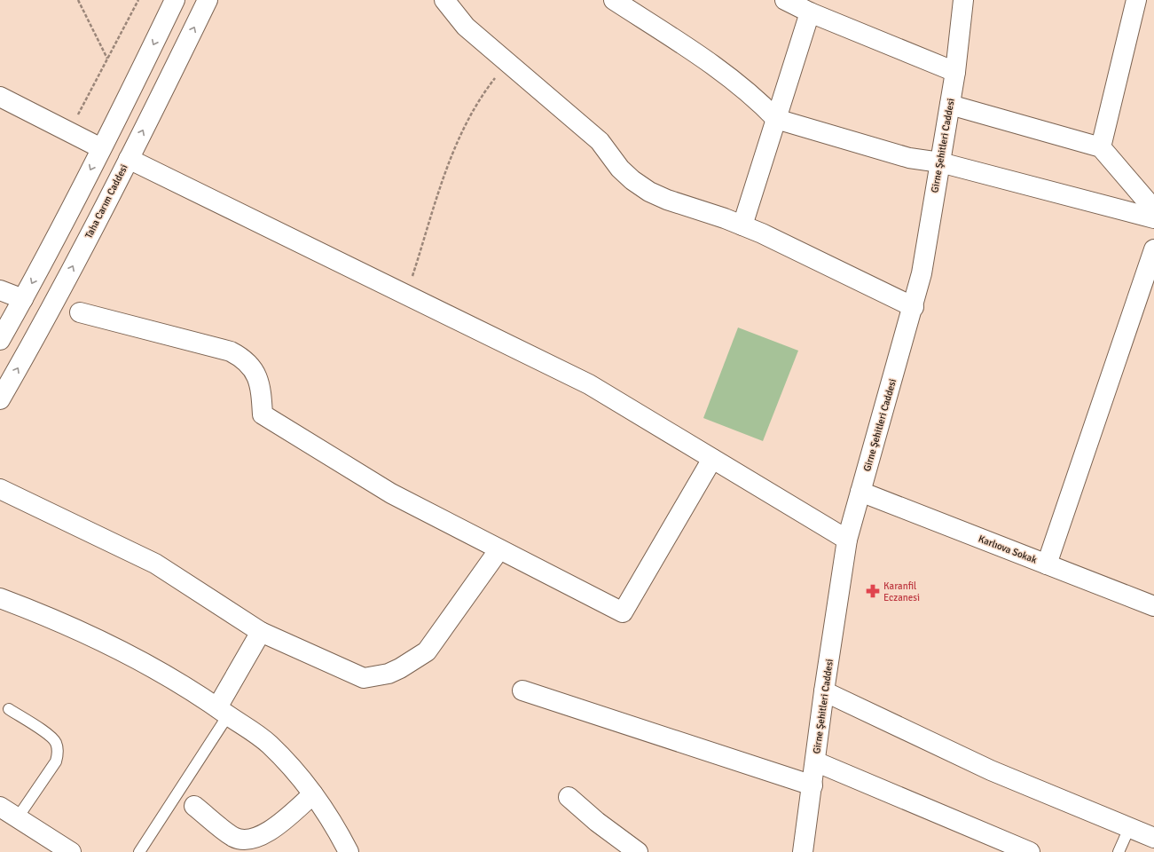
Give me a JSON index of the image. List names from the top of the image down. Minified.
{"streets":{"street":["Girne Şehitleri Caddesi","Taha Carım Caddesi","Karlıova Sokak"]},"crossings":[["Girne Şehitleri Caddesi","Karlıova Sokak"]],"places":{"pharmacy":["Karanfil Eczanesi"]}}
